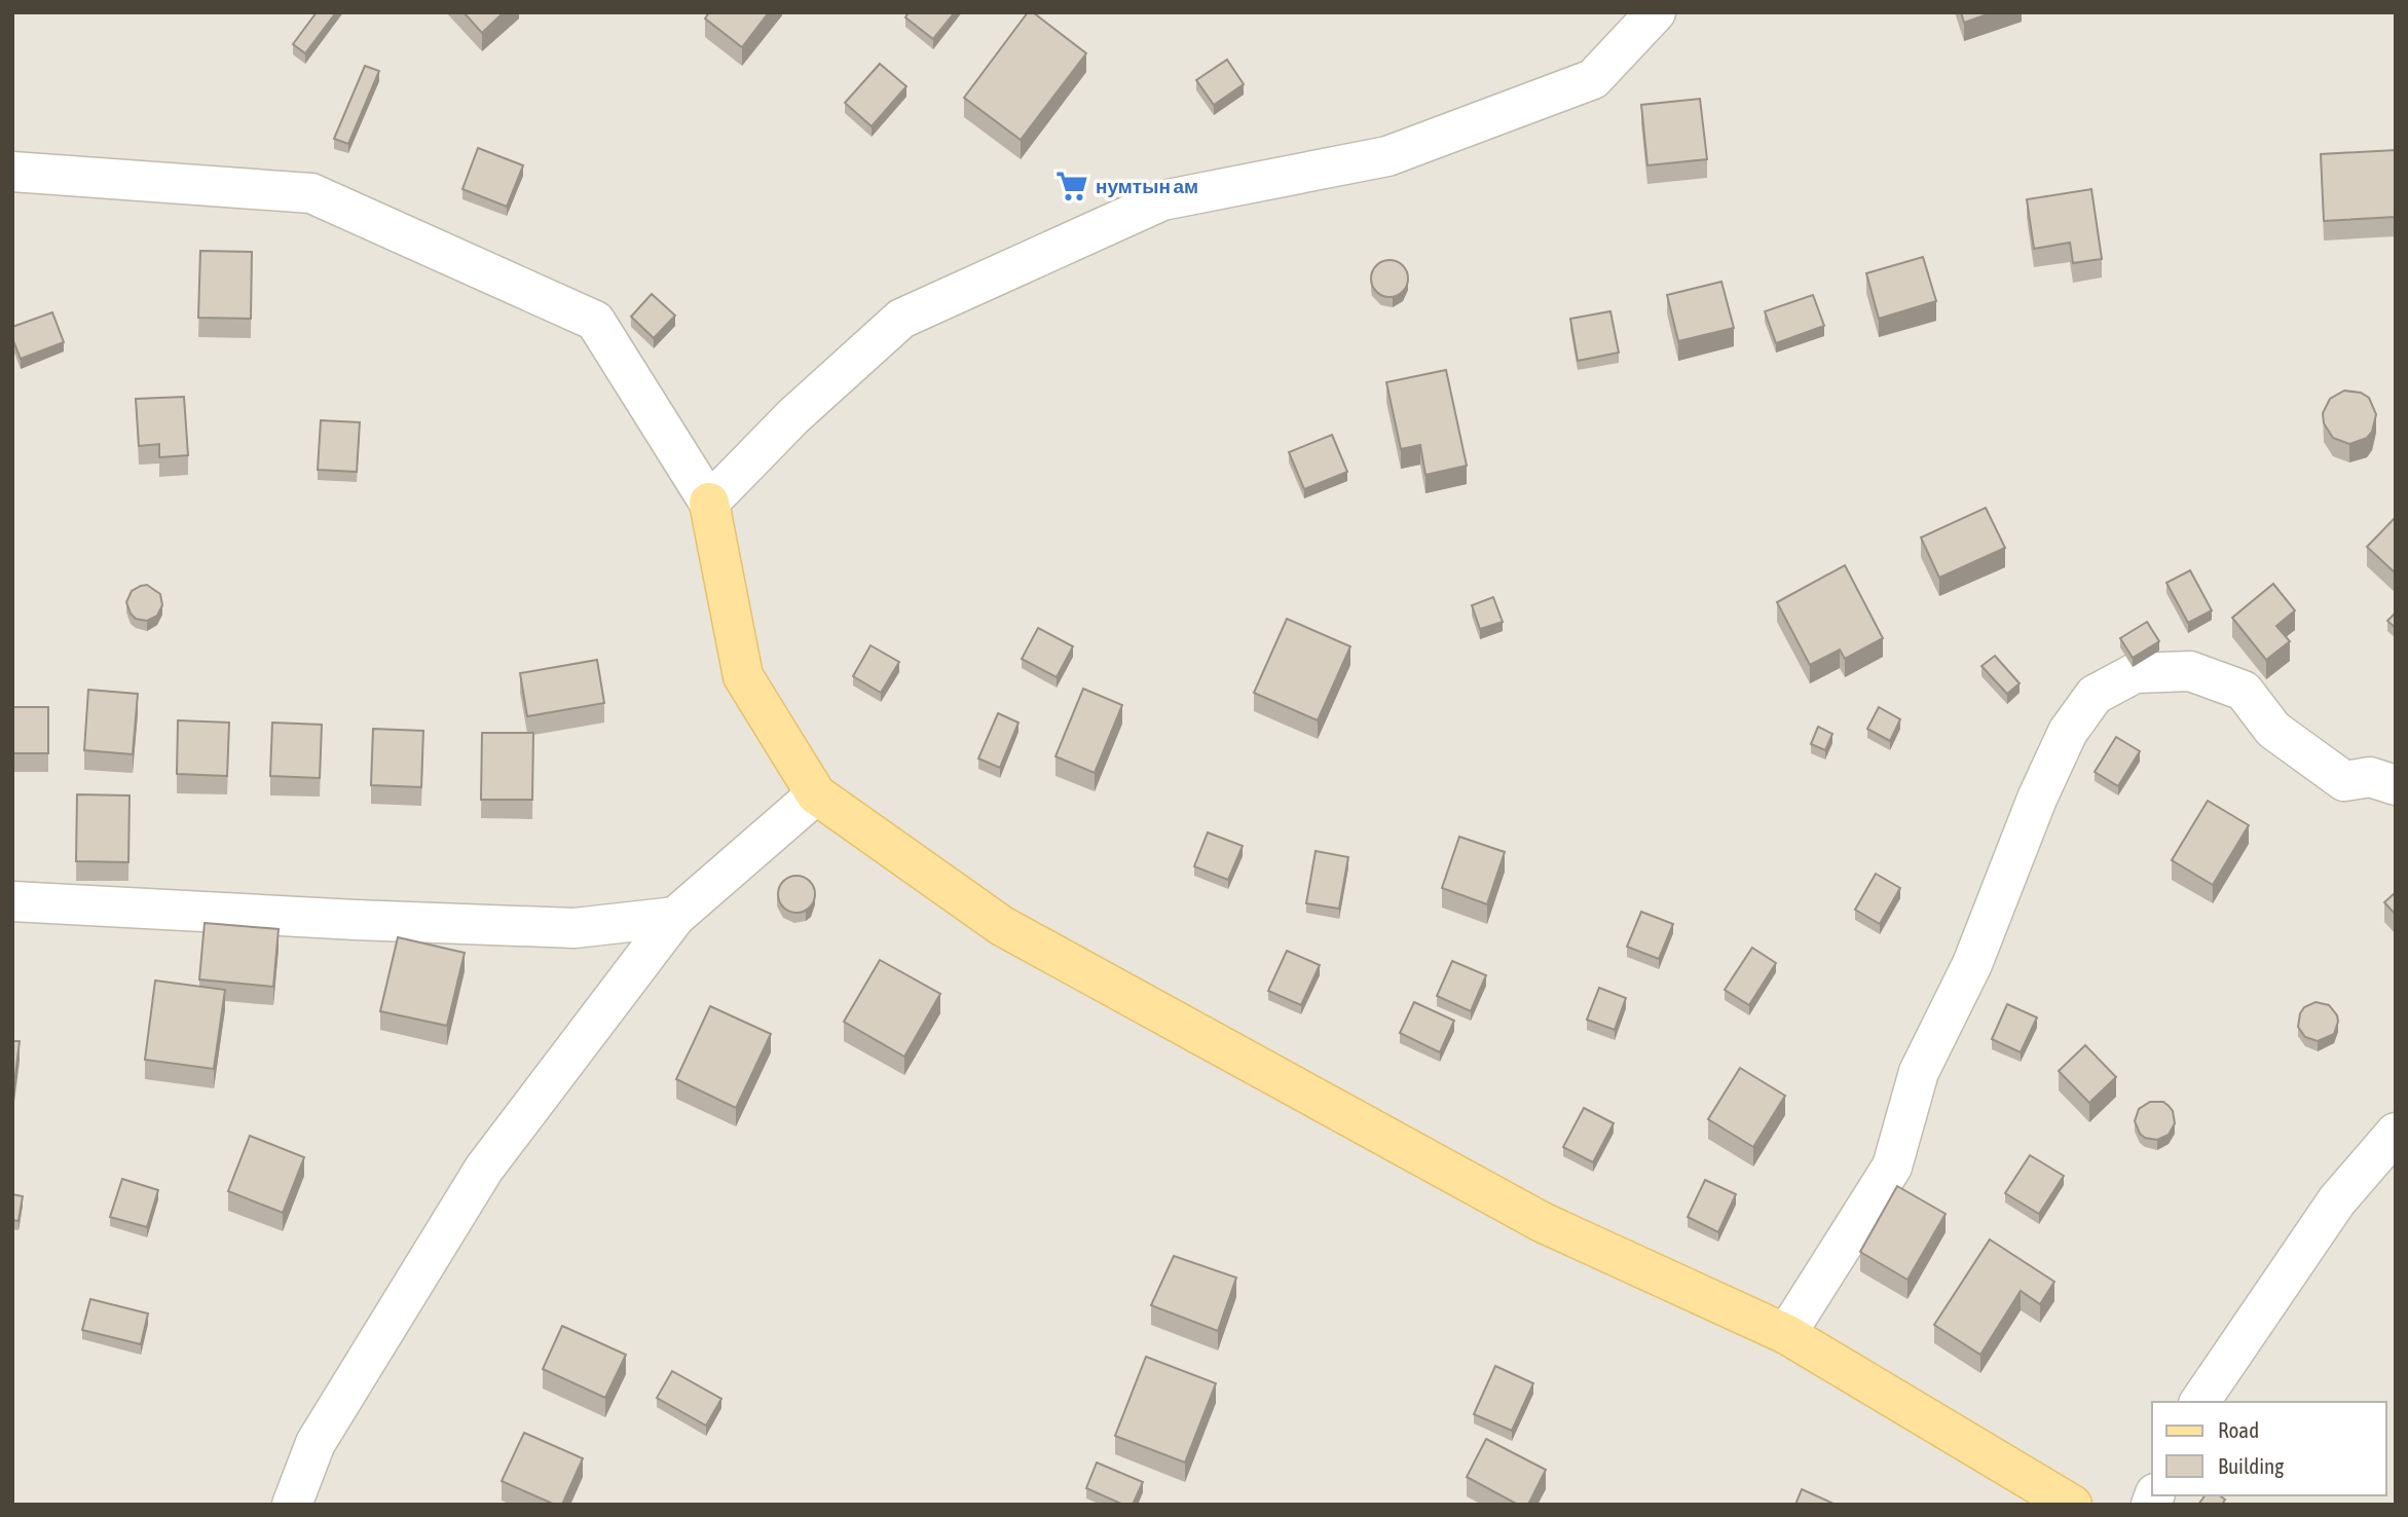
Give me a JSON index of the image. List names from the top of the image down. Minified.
{"places":{"supermarket":["нумтын ам"]},"legend":["Road","Building"]}
